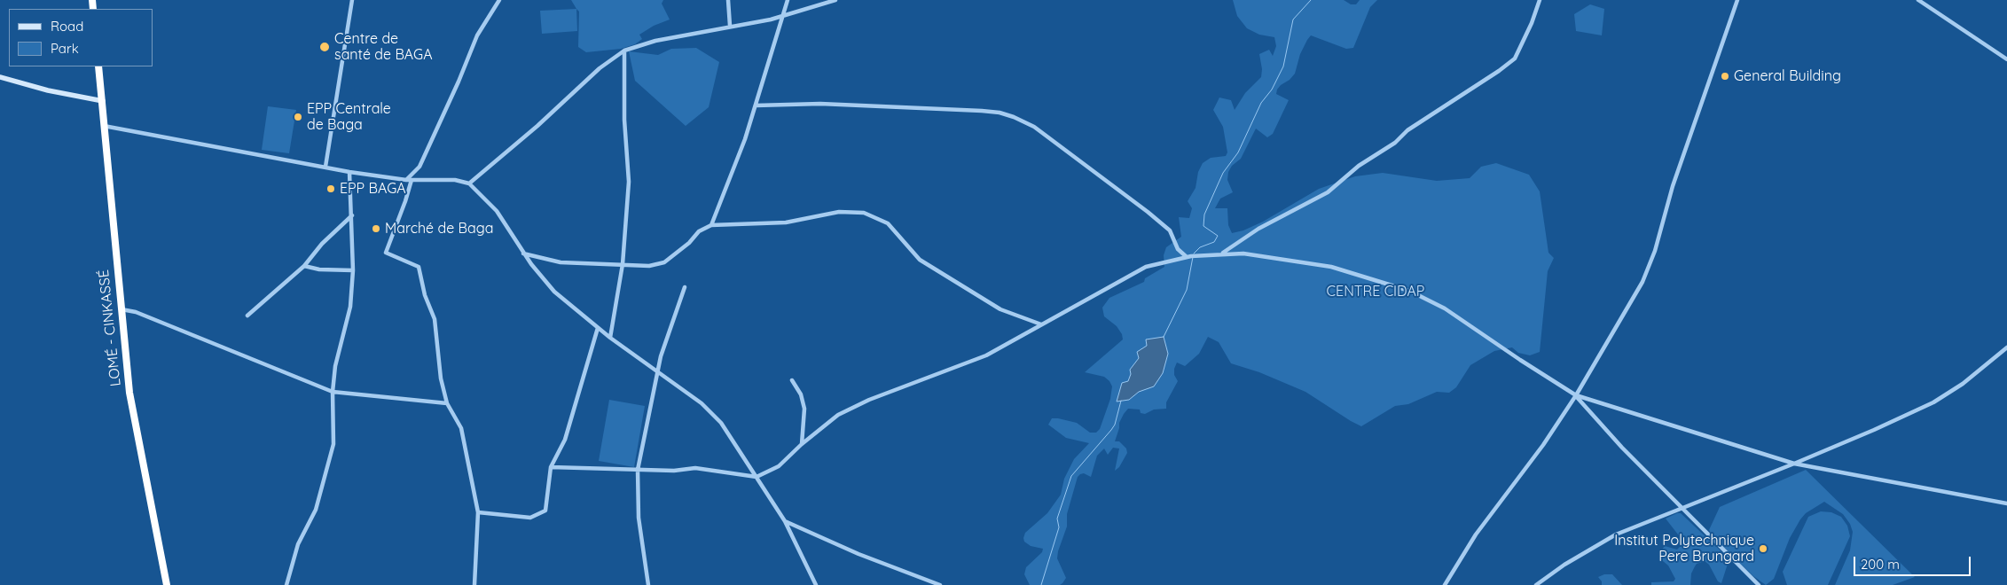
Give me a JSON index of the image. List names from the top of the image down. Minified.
{"streets":{"highway":["LOMÉ - CINKASSÉ"]},"parks":["CENTRE CIDAP"],"places":["Centre de santé de BAGA","General Building","EPP Centrale de Baga","EPP BAGA","Marché de Baga","Institut Polytechnique Pere Brungard"],"legend":["Road","Park"],"scale_bar":"200 m"}
